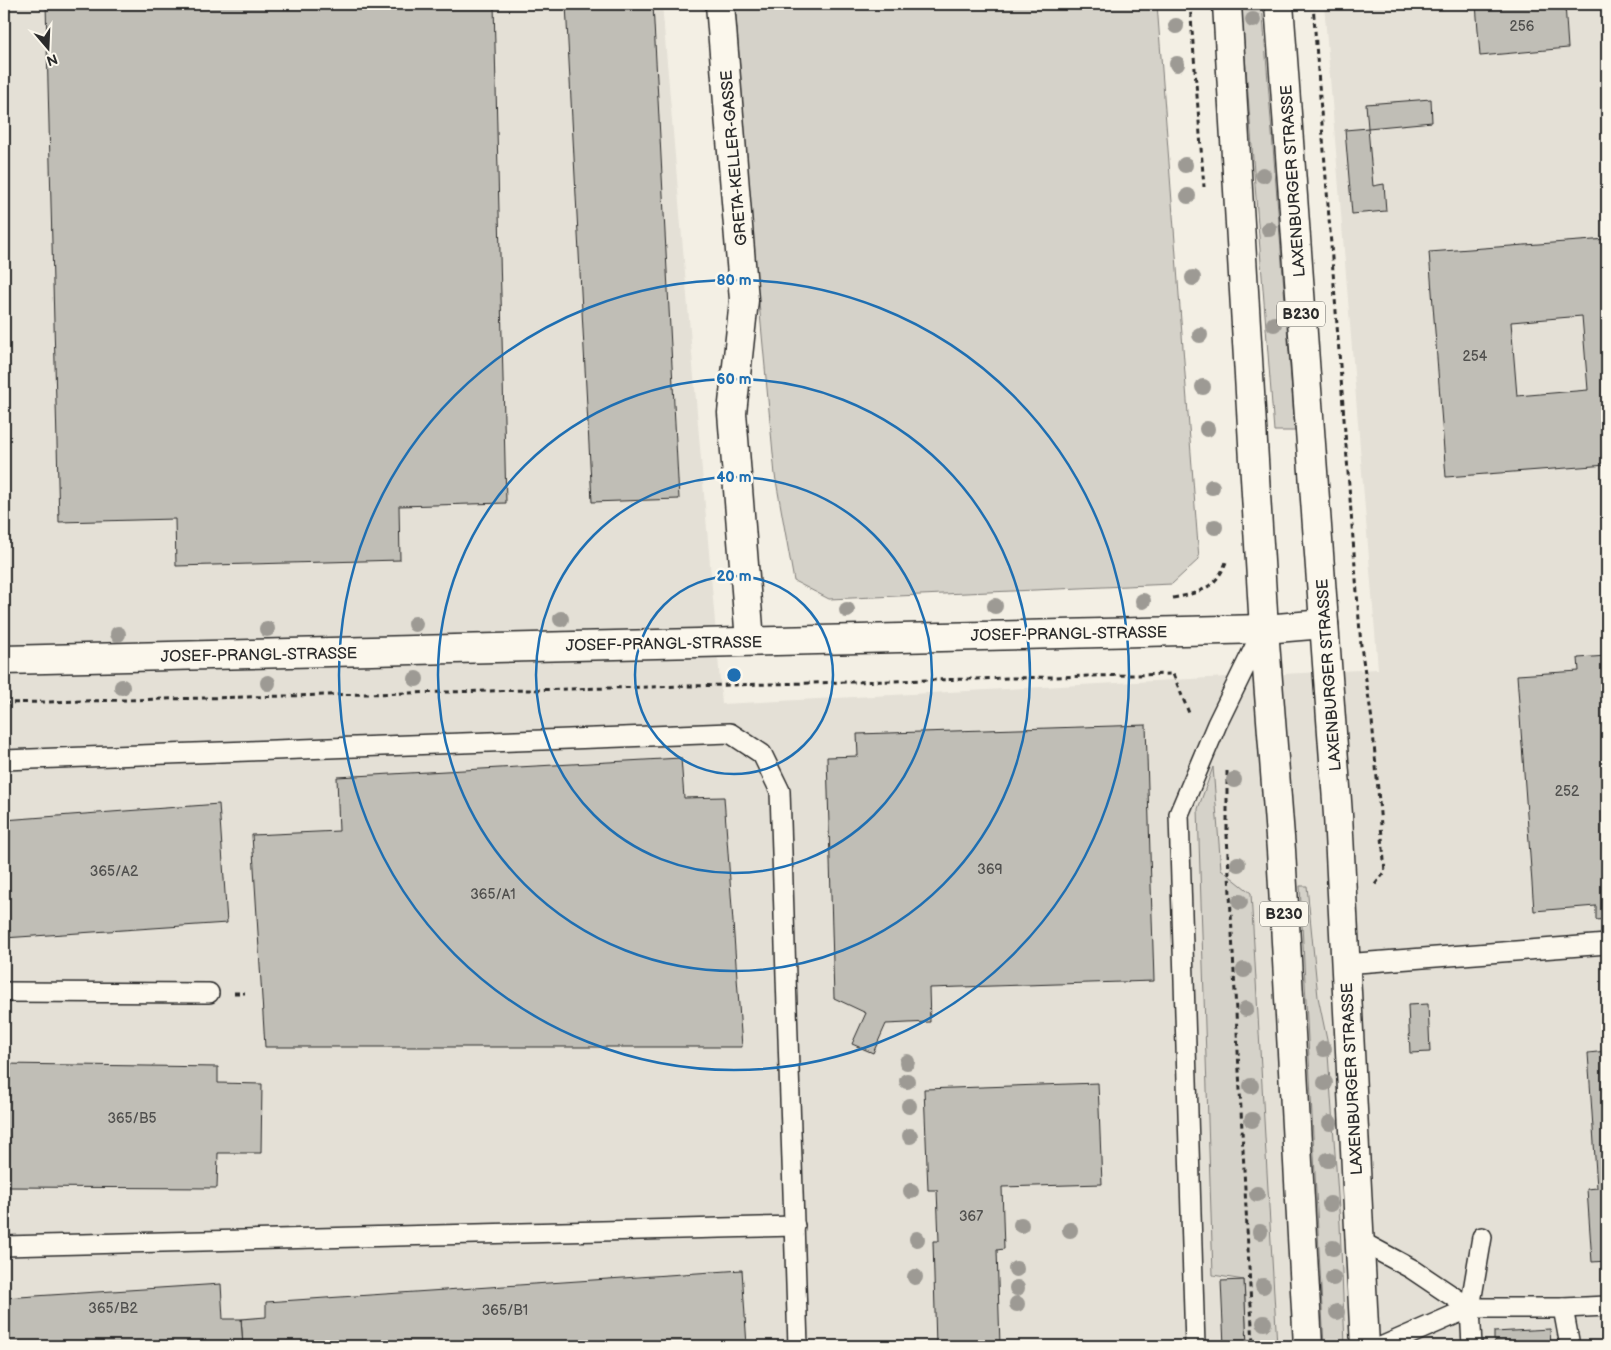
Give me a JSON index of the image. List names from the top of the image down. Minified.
{"streets":{"main road":["GRETA-KELLER-GASSE","LAXENBURGER STRASSE","B230","JOSEF-PRANGL-STRASSE"]},"crossings":[["GRETA-KELLER-GASSE","JOSEF-PRANGL-STRASSE"],["LAXENBURGER STRASSE","JOSEF-PRANGL-STRASSE"],["B230","JOSEF-PRANGL-STRASSE"]],"house_numbers":["256","254","252","369","365/A2","365/A1","365/B5","367","365/B2","365/B1"],"north":"bottom","rings":["80 m","60 m","40 m","20 m"]}
